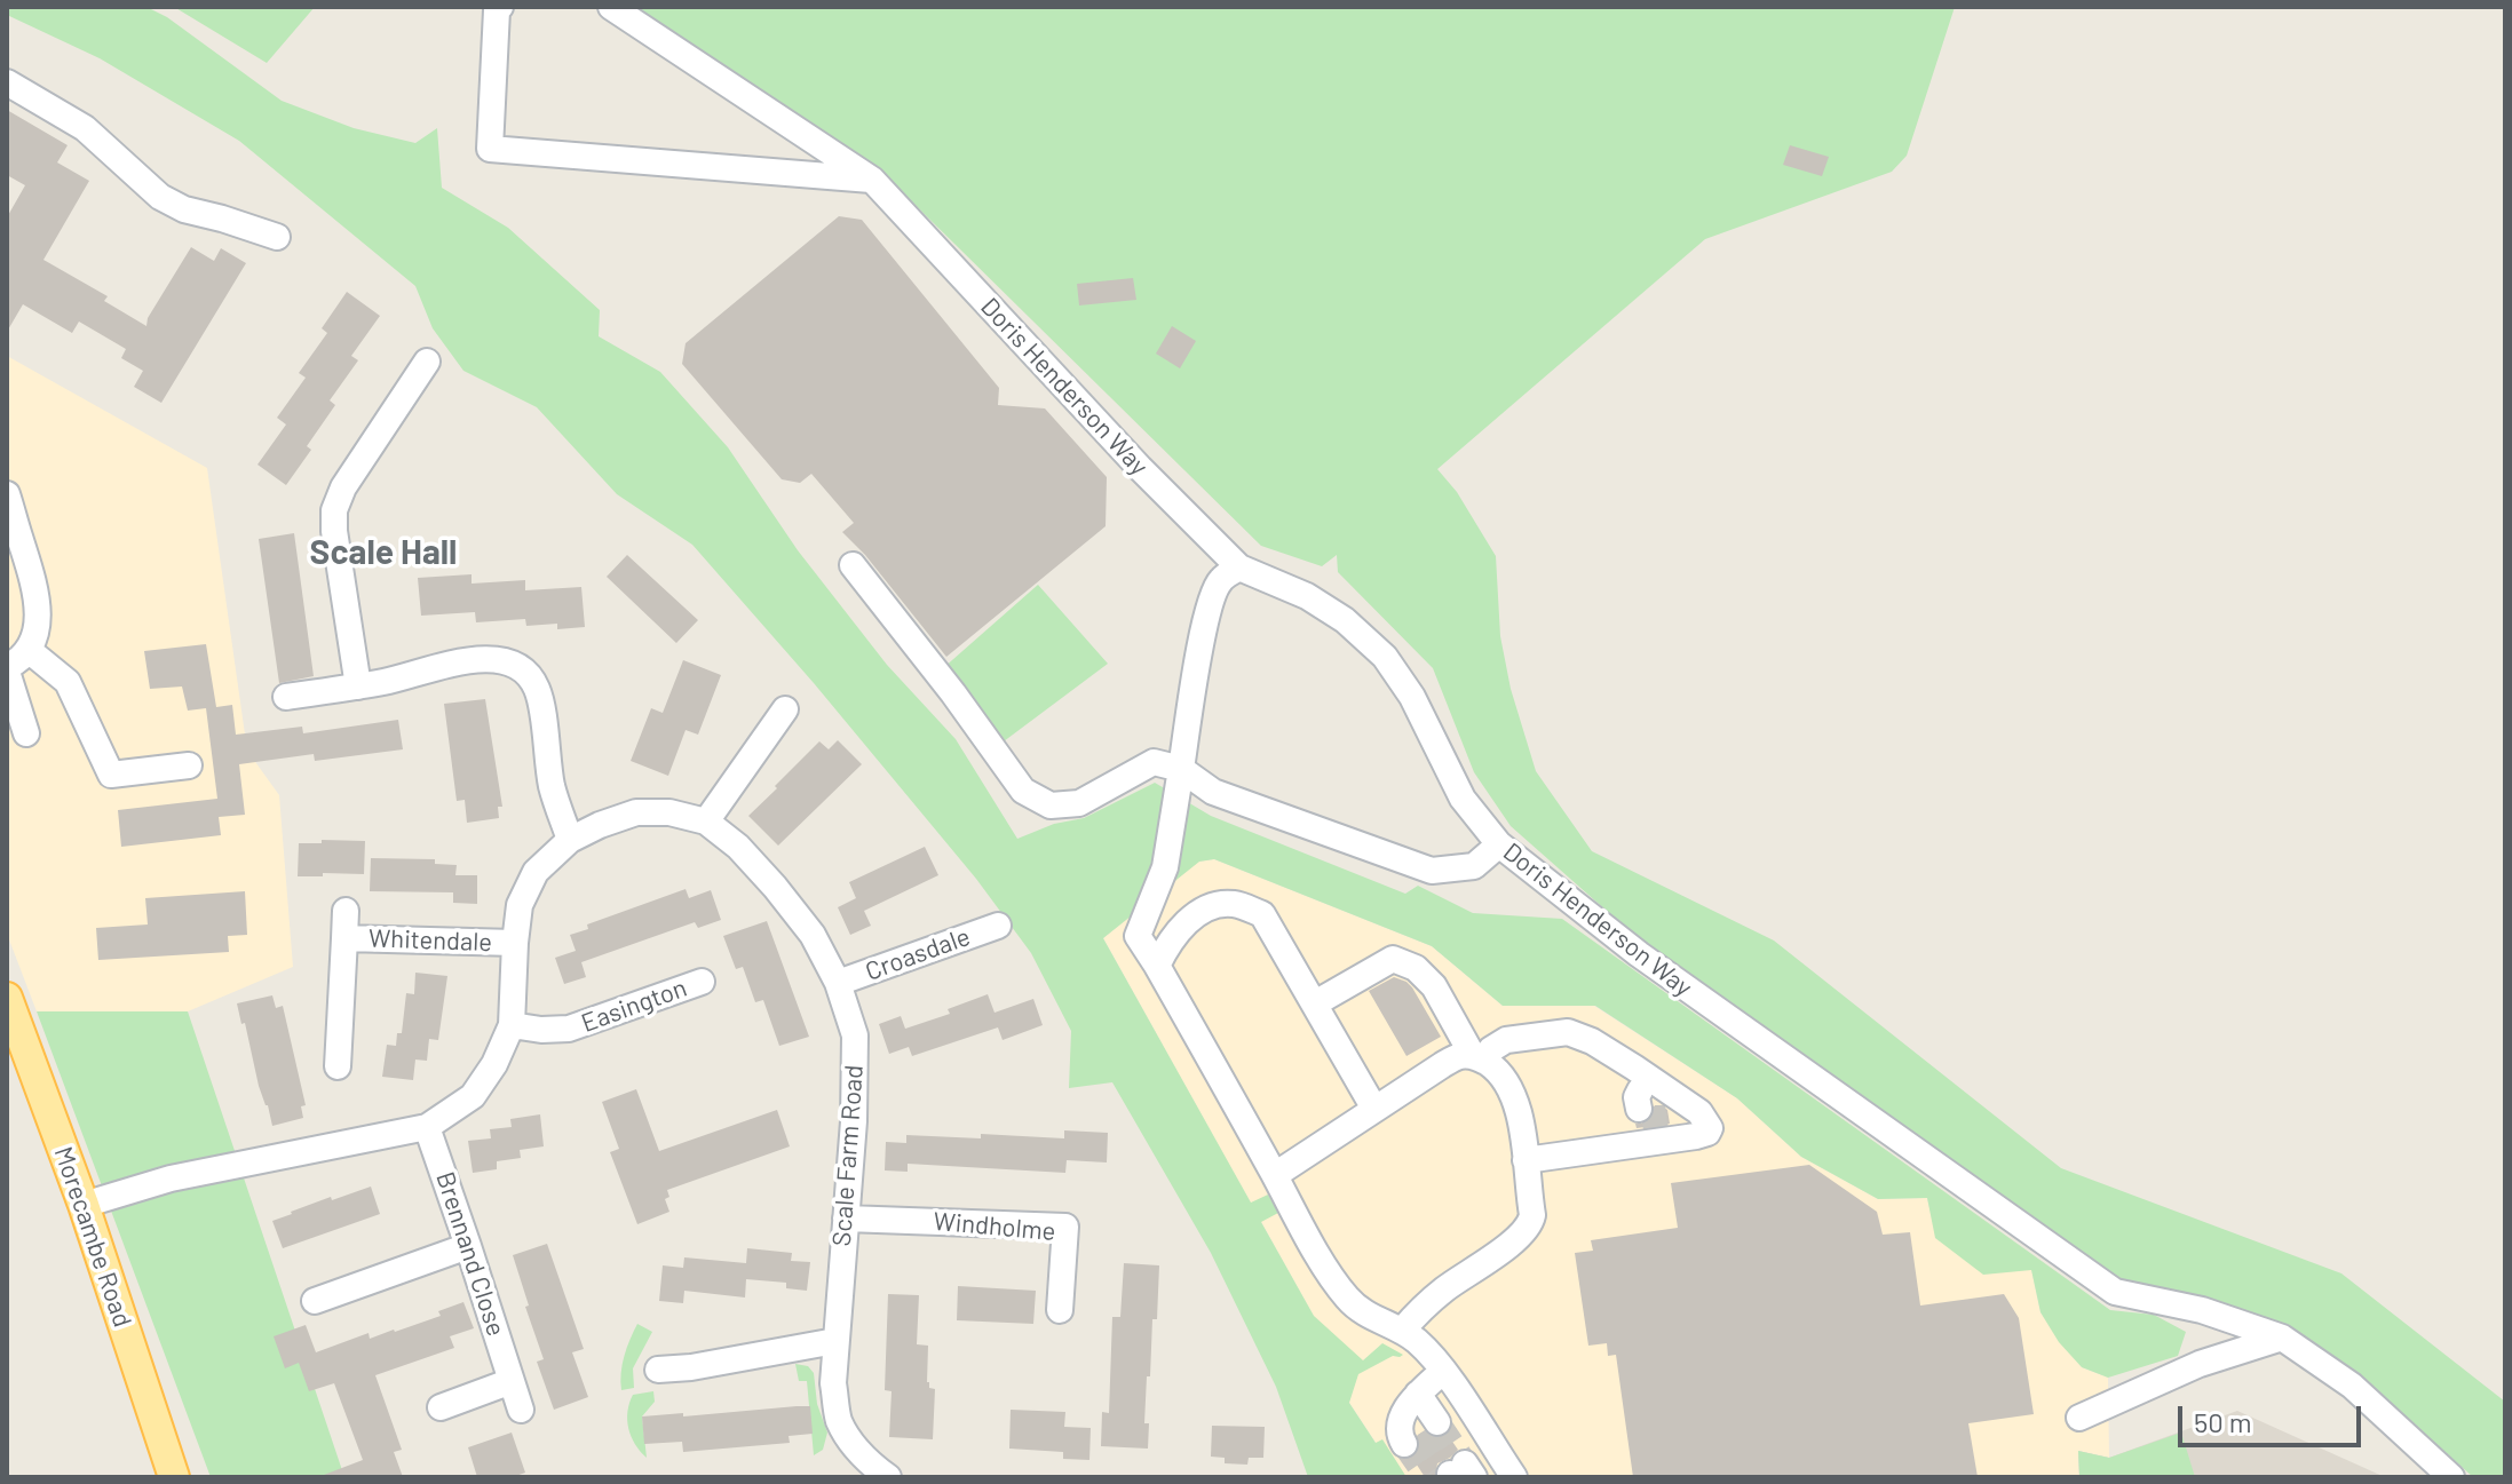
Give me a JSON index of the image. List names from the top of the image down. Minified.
{"streets":{"main road":["Morecambe Road"],"street":["Doris Henderson Way","Whitendale","Croasdale","Easington","Scale Farm Road","Windholme","Brennand Close"]},"crossings":[["Whitendale","Scale Farm Road"],["Croasdale","Scale Farm Road"],["Easington","Scale Farm Road"],["Scale Farm Road","Windholme"],["Scale Farm Road","Morecambe Road"],["Scale Farm Road","Brennand Close"]],"districts":["Scale Hall"],"scale_bar":"50 m"}
